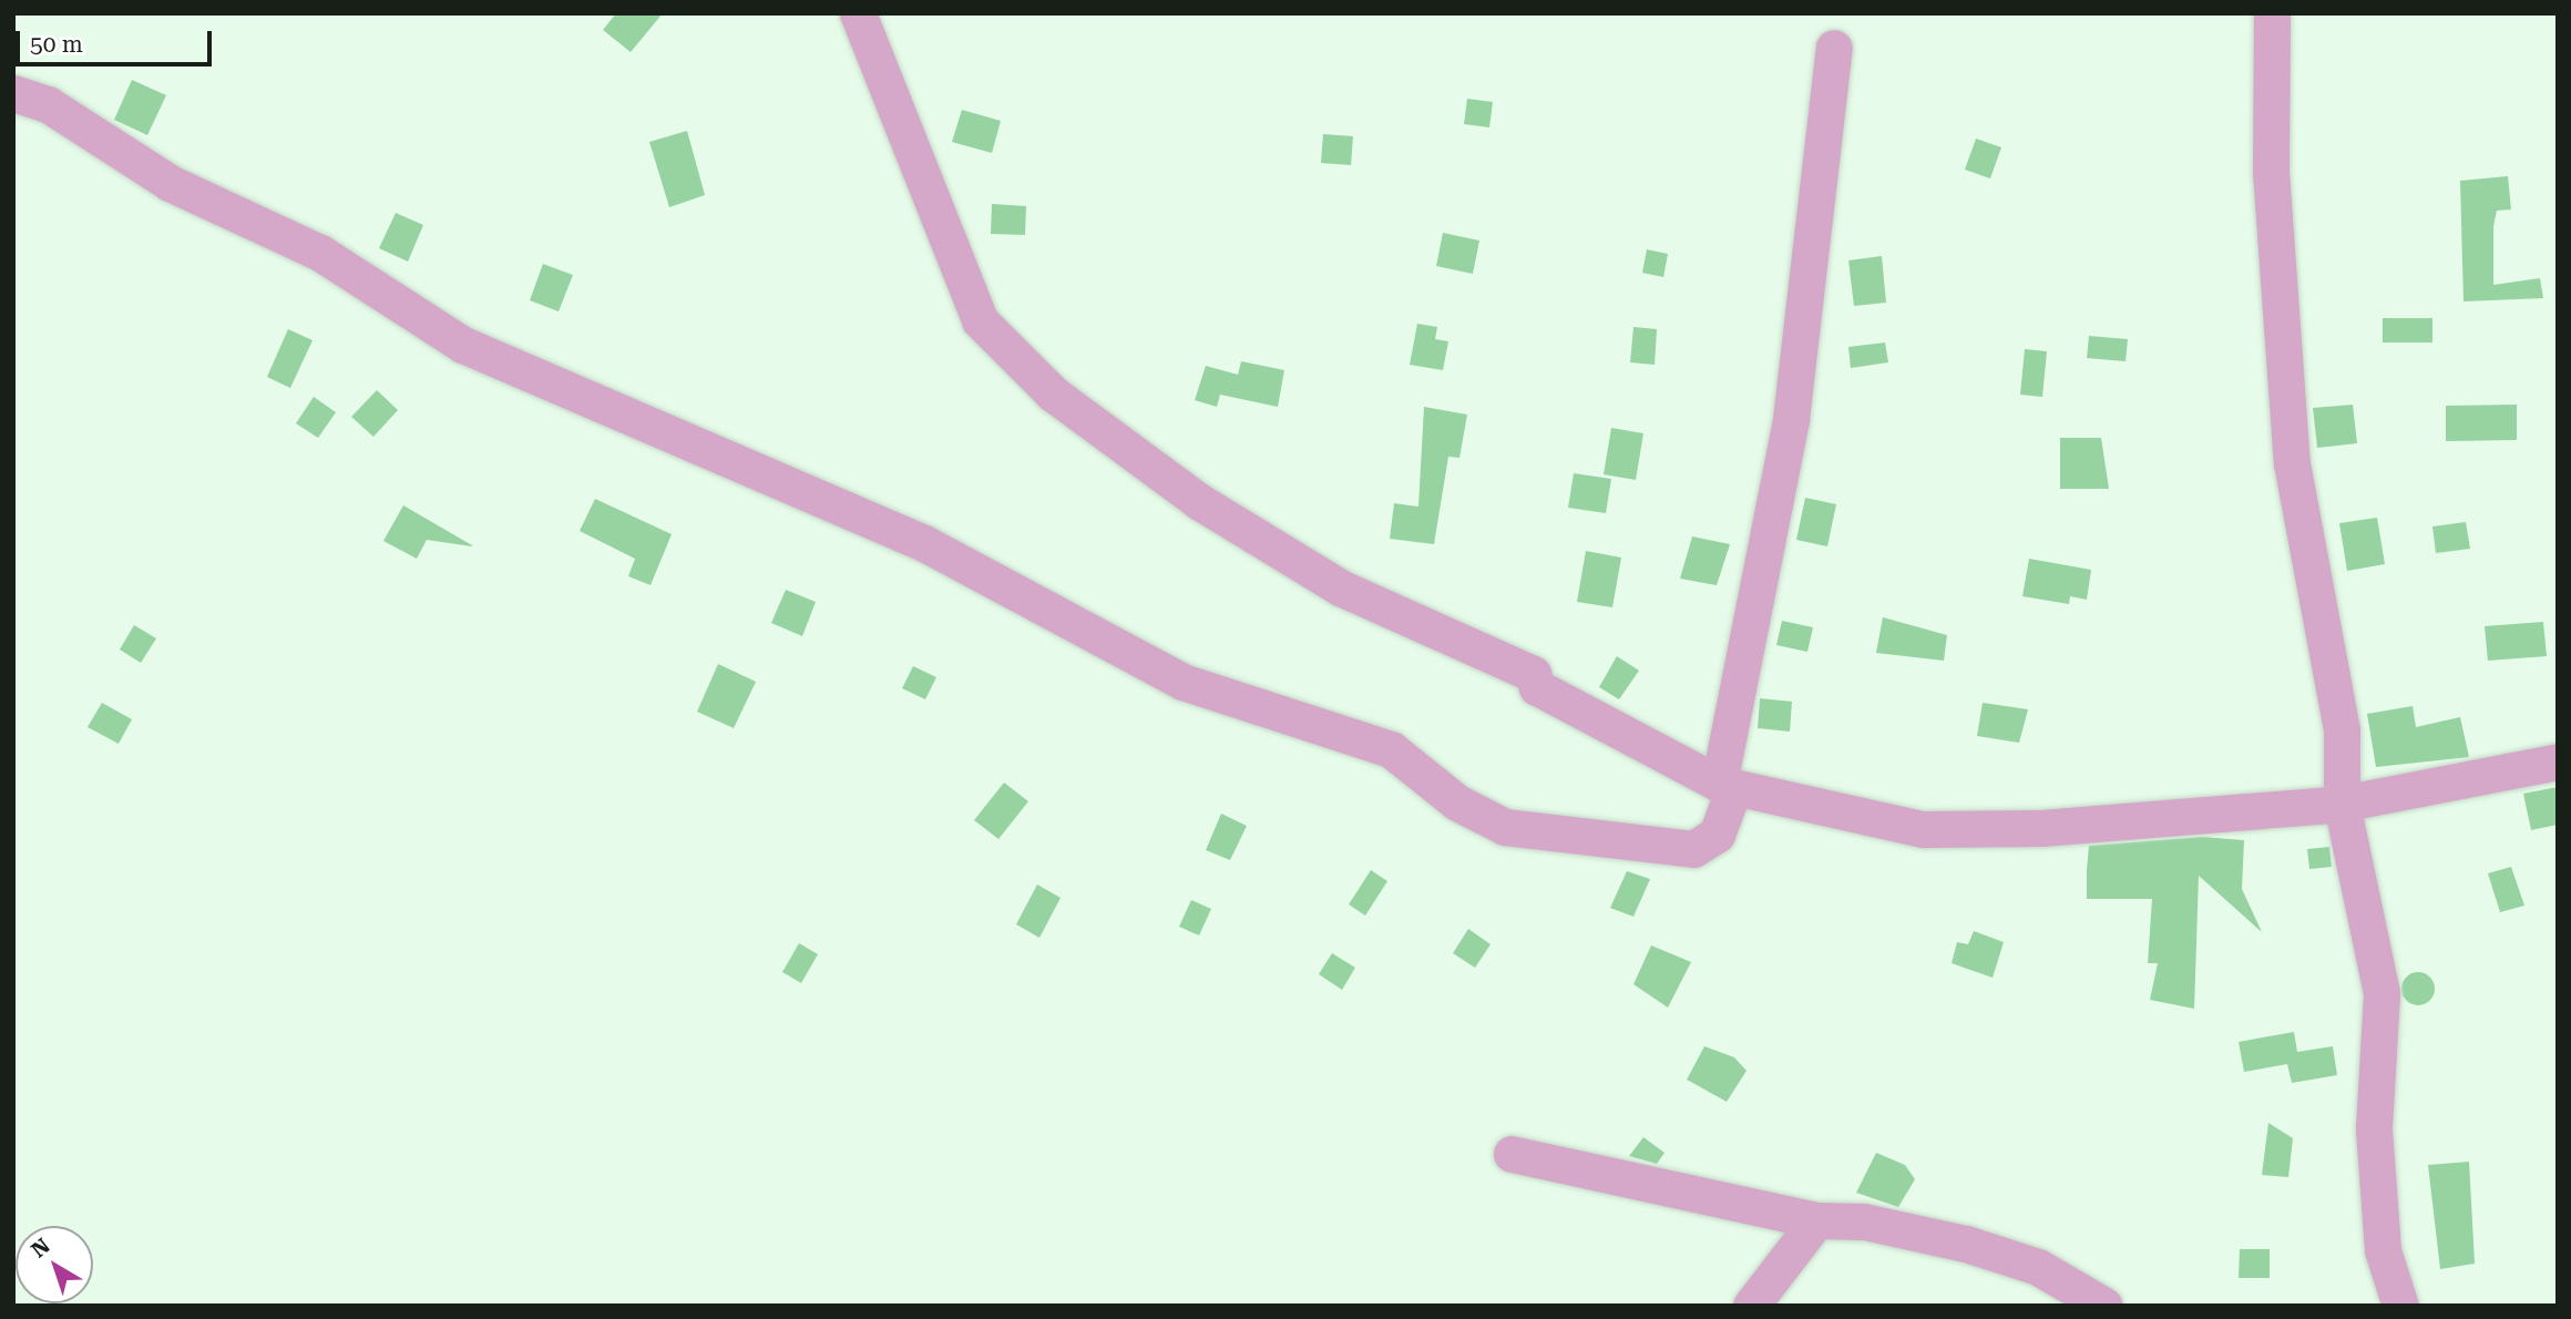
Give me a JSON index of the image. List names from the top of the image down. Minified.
{"scale_bar":"50 m","north":"top left"}
